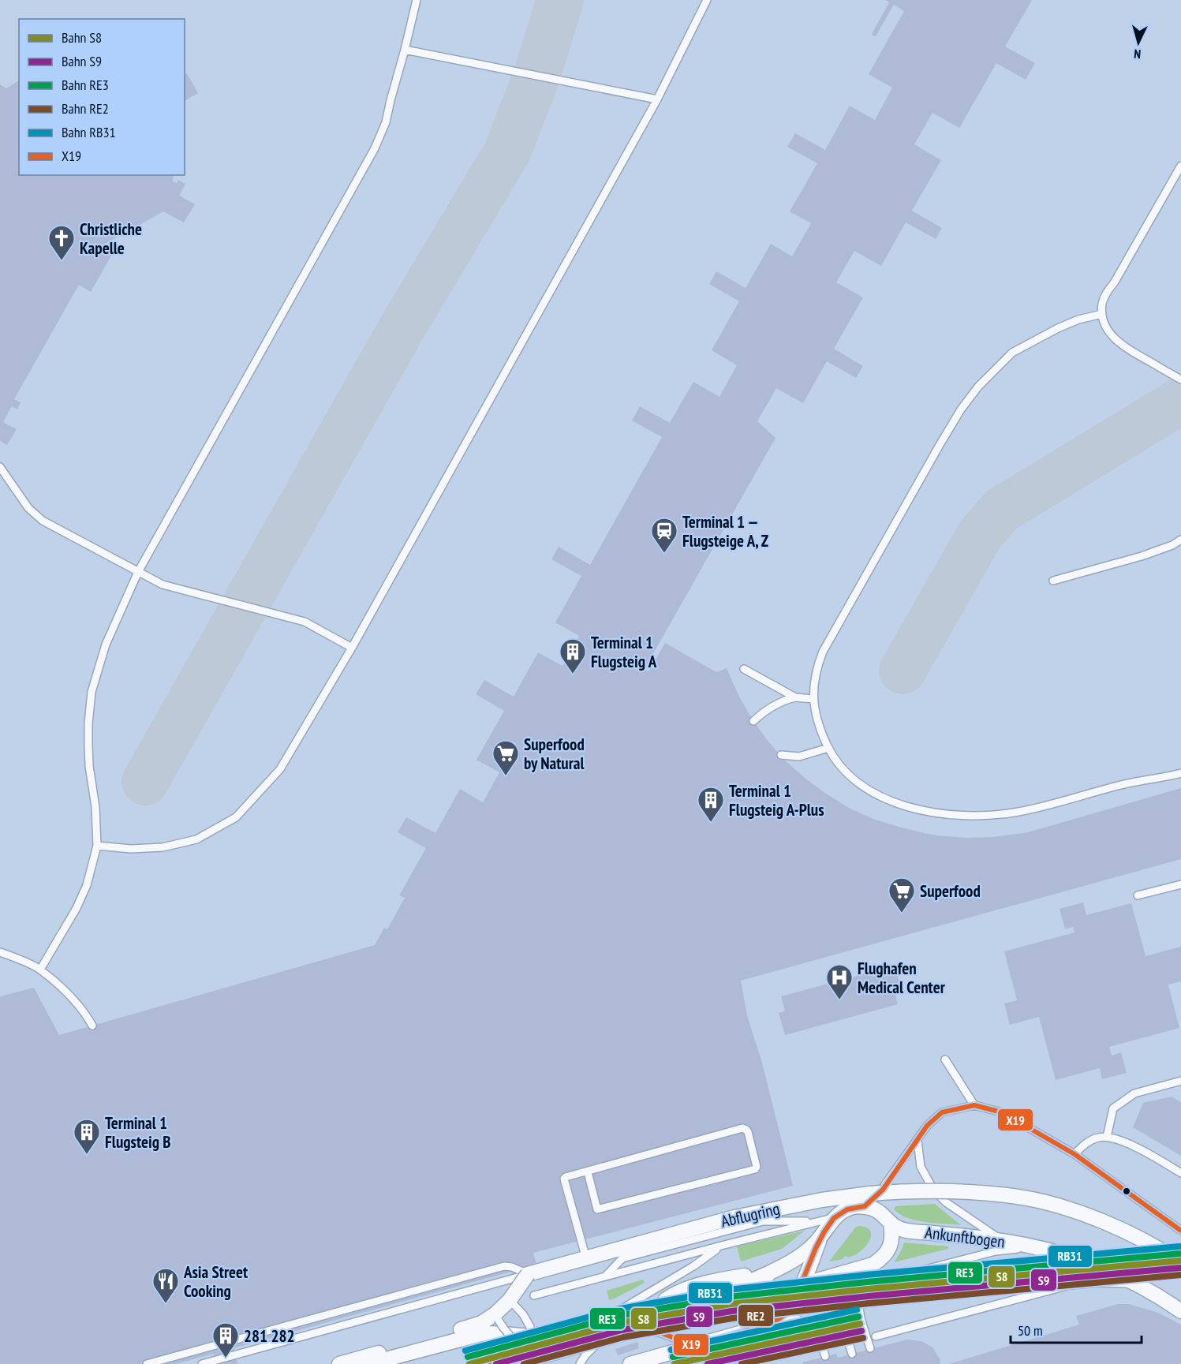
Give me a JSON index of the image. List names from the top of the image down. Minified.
{"streets":{"street":["Abflugring","Ankunftbogen"]},"places":{"church":["Christliche Kapelle"],"station":["Terminal 1 — Flugsteige A, Z"],"building":["Terminal 1 Flugsteig A","Terminal 1 Flugsteig A-Plus","Terminal 1 Flugsteig B","281 282"],"supermarket":["Superfood by Natural","Superfood"],"hospital":["Flughafen Medical Center"],"restaurant":["Asia Street Cooking"]},"lines":["transit line X19","rail line RB31","rail line RE3","rail line S8","rail line S9","rail line RE2"],"legend":["Bahn S8","Bahn S9","Bahn RE3","Bahn RE2","Bahn RB31","X19"],"scale_bar":"50 m","north":"bottom"}
